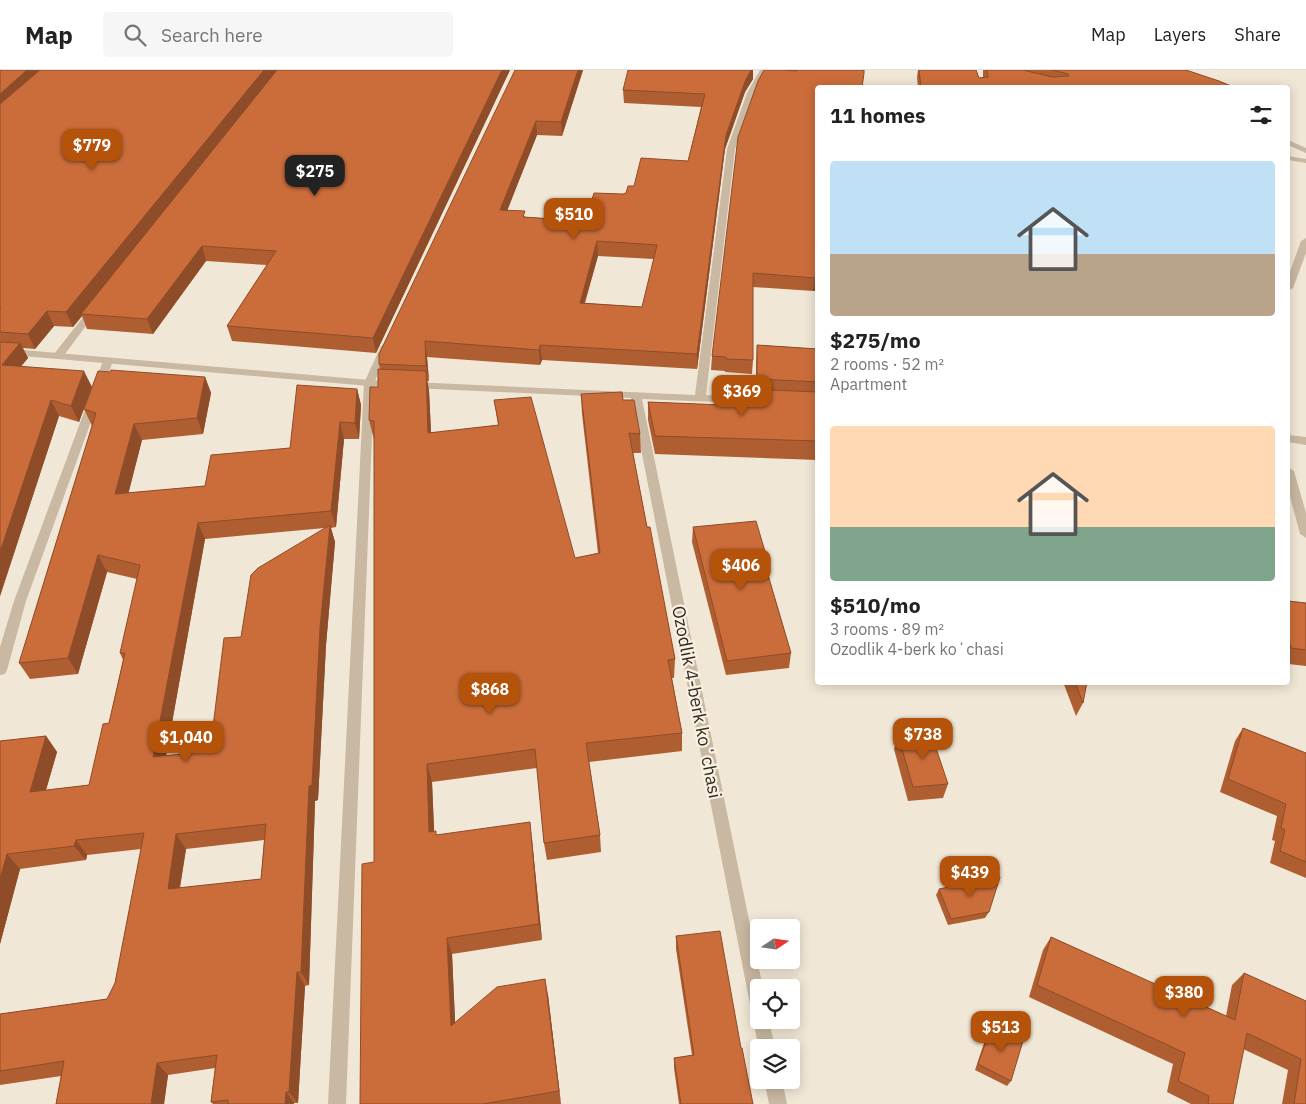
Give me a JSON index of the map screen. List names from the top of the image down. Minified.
{"streets":{"street":["Ozodlik 4-berk koʻchasi"]},"north":"right","page":{"header":"Map","search":"Search here","nav":["Map","Layers","Share"],"heading":"11 homes","price":["$779","$275","$510","$369","$406","$868","$738","$1,040","$439","$380","$513"],"list":[{"name":"$275/mo","note":"2 rooms · 52 m² · Apartment"},{"name":"$510/mo","note":"3 rooms · 89 m² · Ozodlik 4-berk koʻchasi"}]}}
